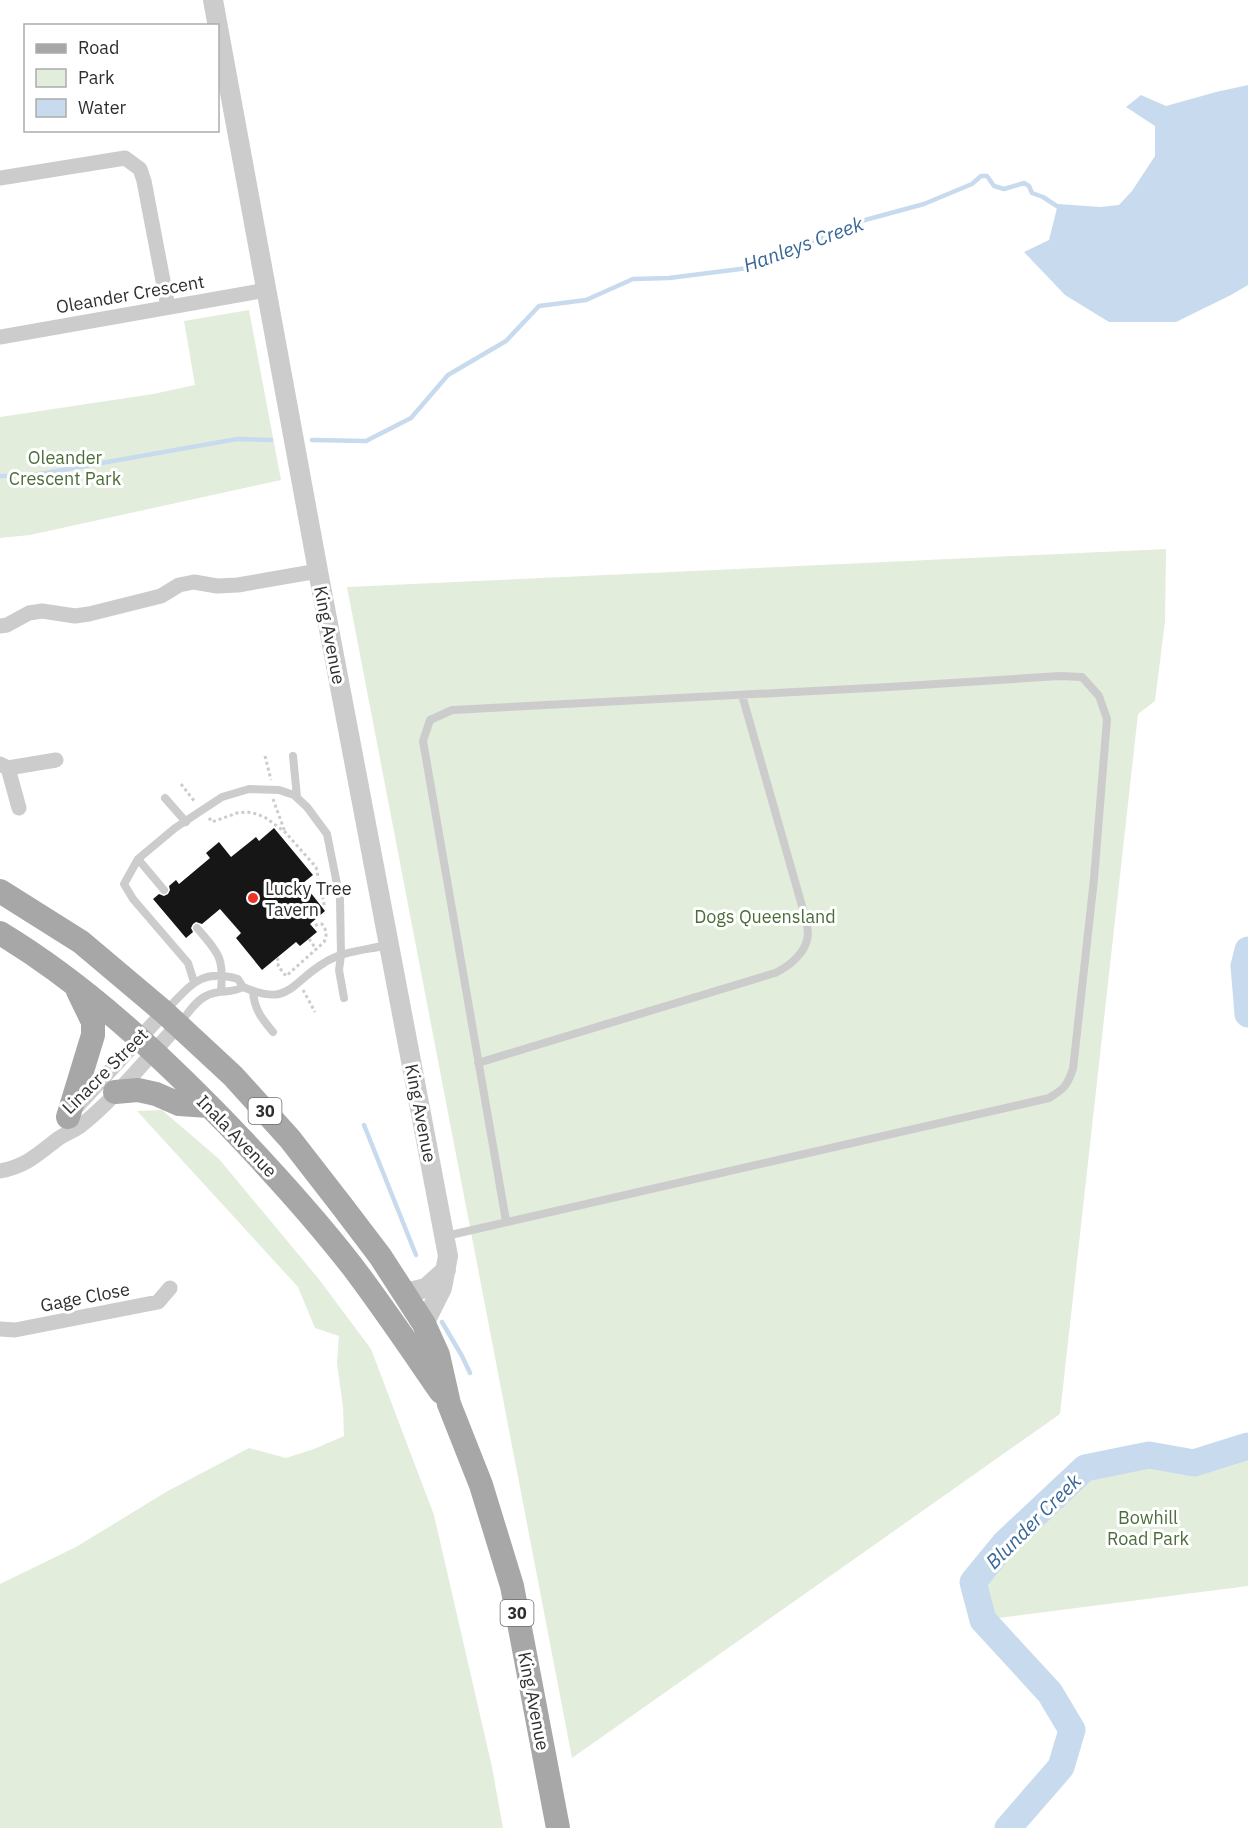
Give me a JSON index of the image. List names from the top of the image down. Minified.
{"streets":{"main road":["King Avenue","30","Inala Avenue"],"street":["Oleander Crescent","Linacre Street","Gage Close"]},"crossings":[["Oleander Crescent","King Avenue"],["King Avenue","Inala Avenue"],["Linacre Street","Inala Avenue"]],"water":["Hanleys Creek","Blunder Creek"],"parks":["Oleander Crescent Park","Dogs Queensland","Bowhill Road Park"],"places":["Lucky Tree Tavern"],"legend":["Road","Park","Water"]}
